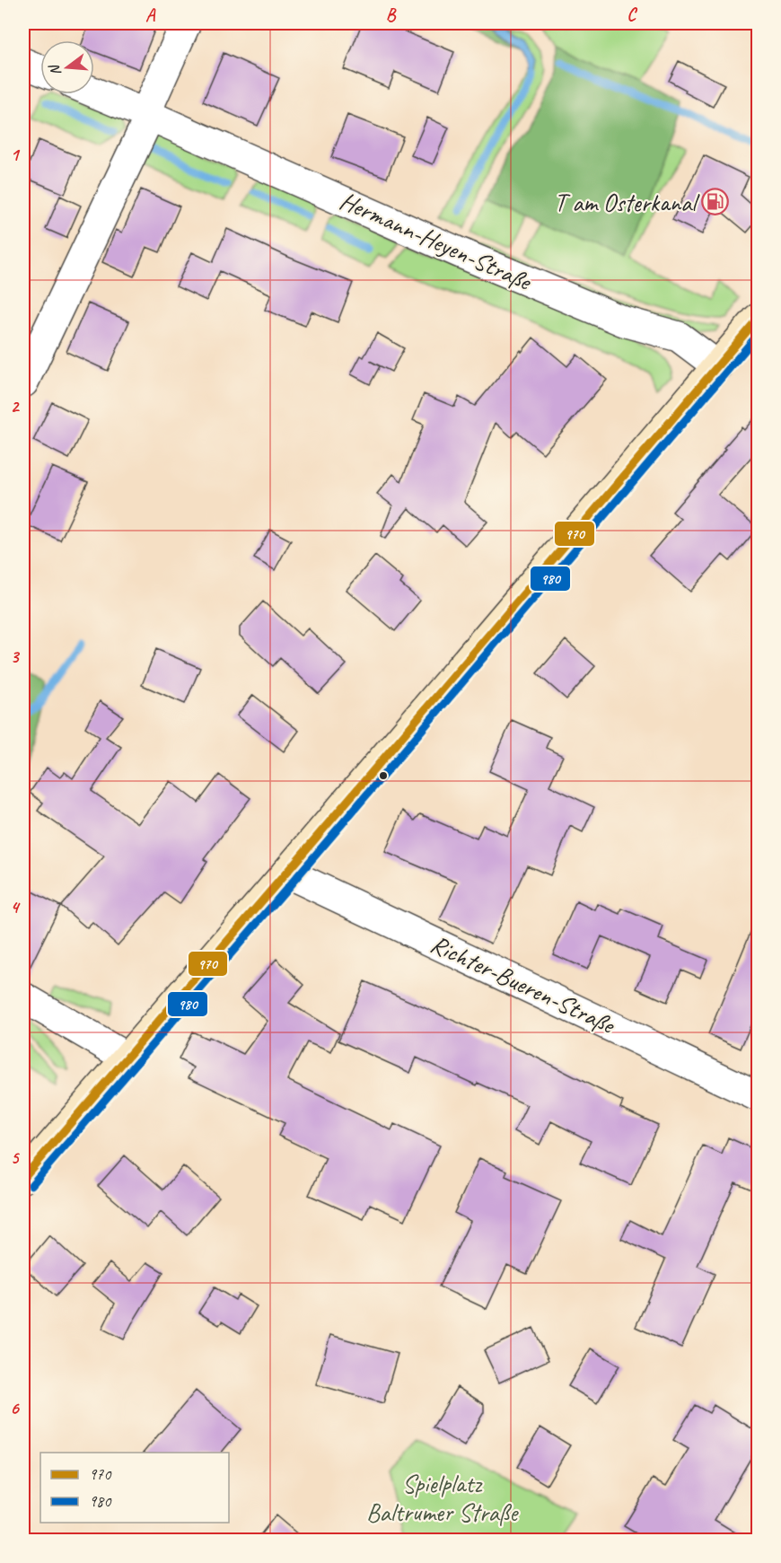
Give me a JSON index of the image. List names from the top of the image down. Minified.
{"streets":{"street":["Hermann-Heyen-Straße","Richter-Bueren-Straße"]},"parks":["Spielplatz Baltrumer Straße"],"places":{"fuel station":["T am Osterkanal"]},"lines":["transit line 970","transit line 980"],"legend":["970","980"],"north":"left","grid":{"columns":["A","B","C"],"rows":["1","2","3","4","5","6"]}}
